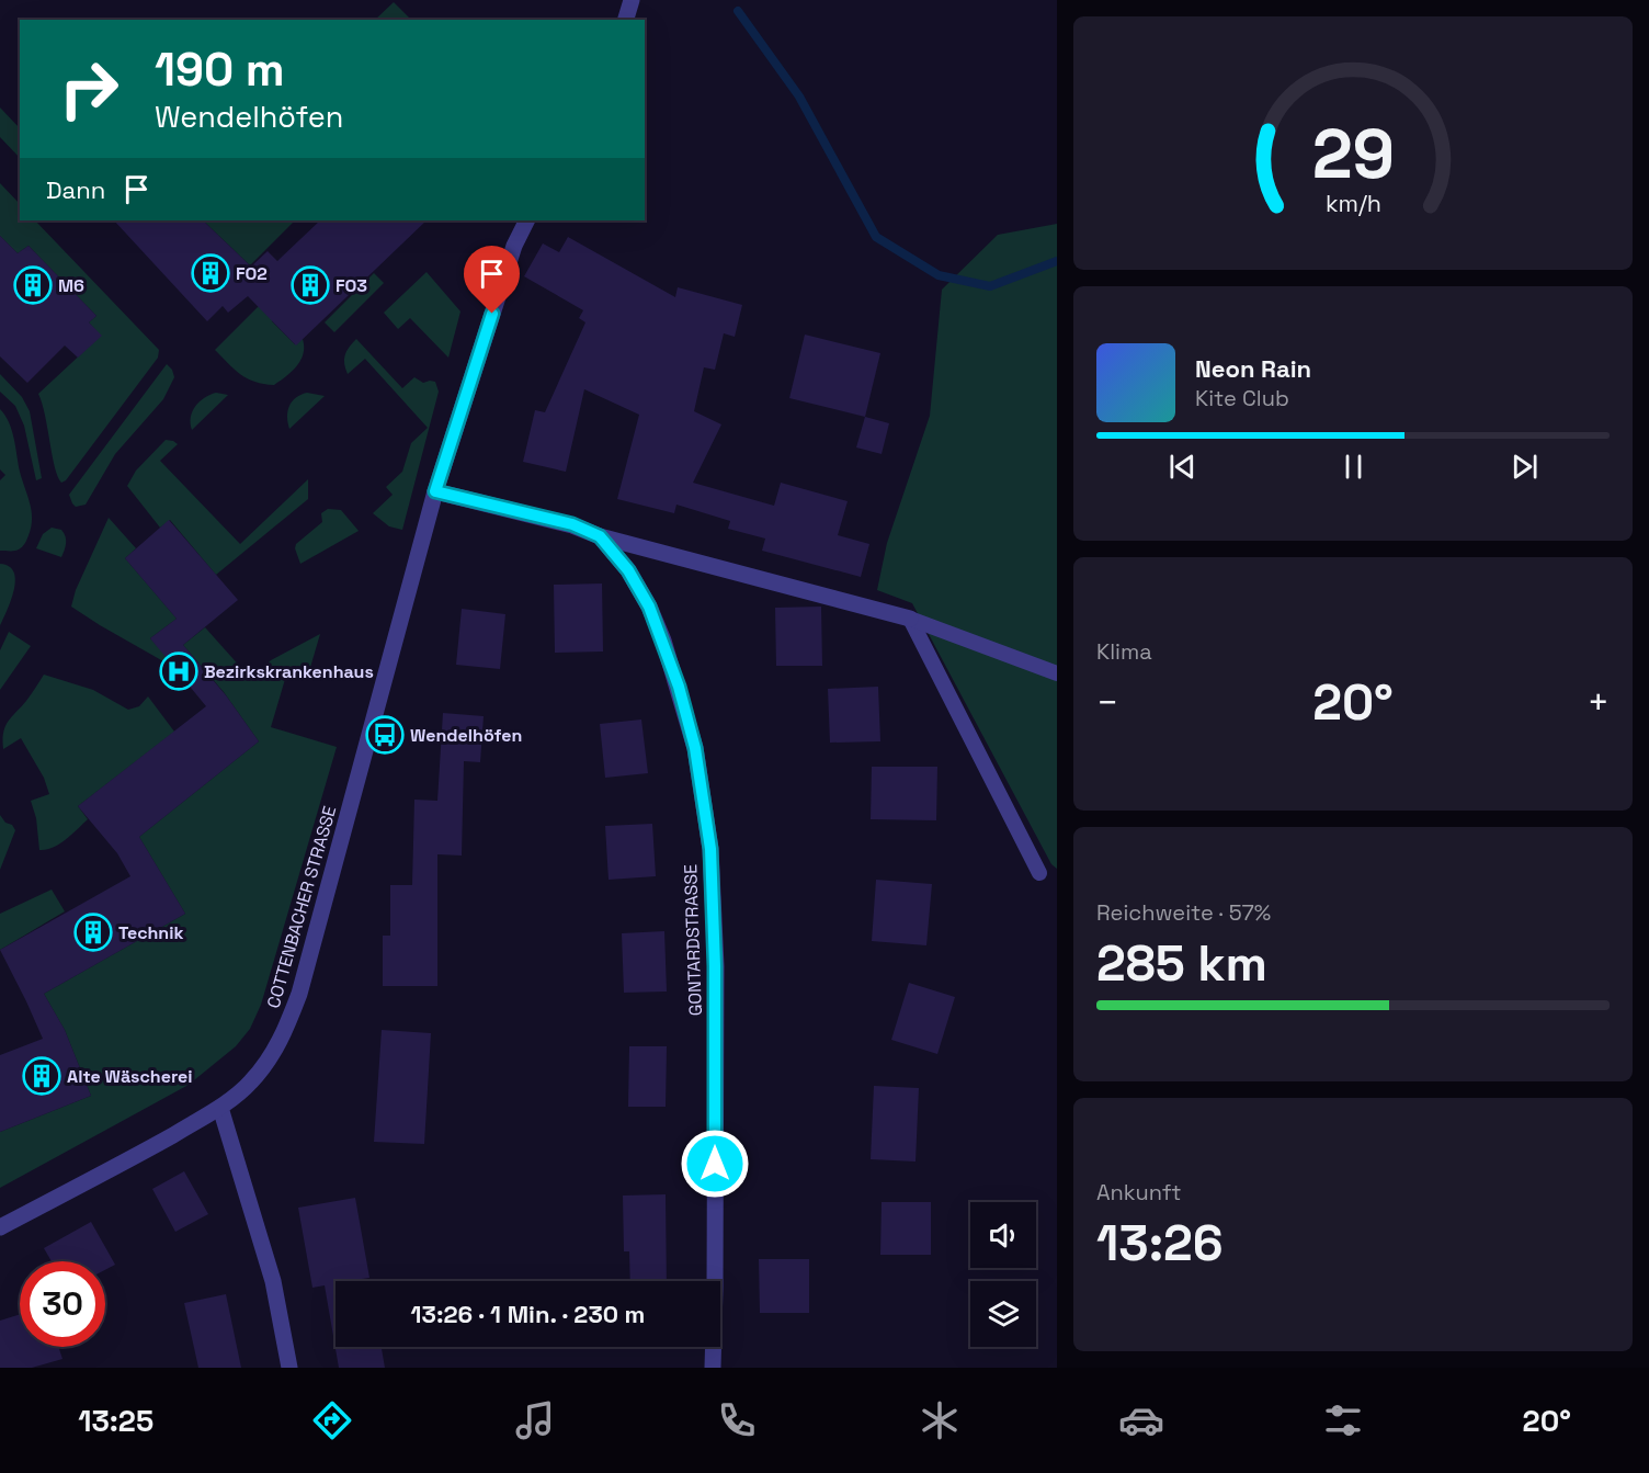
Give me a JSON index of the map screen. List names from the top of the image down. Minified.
{"streets":{"street":["COTTENBACHER STRASSE","GONTARDSTRASSE"]},"crossings":[["COTTENBACHER STRASSE","GONTARDSTRASSE"]],"places":{"building":["FO2","M6","FO3","Technik","Alte Wäscherei"],"hospital":["Bezirkskrankenhaus"],"bus stop":["Wendelhöfen"]},"page":{"turn":["190 m","Wendelhöfen"],"then":"Dann","song":["Neon Rain","Kite Club"],"tile":["Klima",["Reichweite · 57%","285 km"],["Ankunft","13:26"]],"heat":["−","20°","+"],"limit":"30","trip":"13:26 · 1 Min. · 230 m","tabs":["13:25","20°"],"gauge":["29","km/h"]}}
